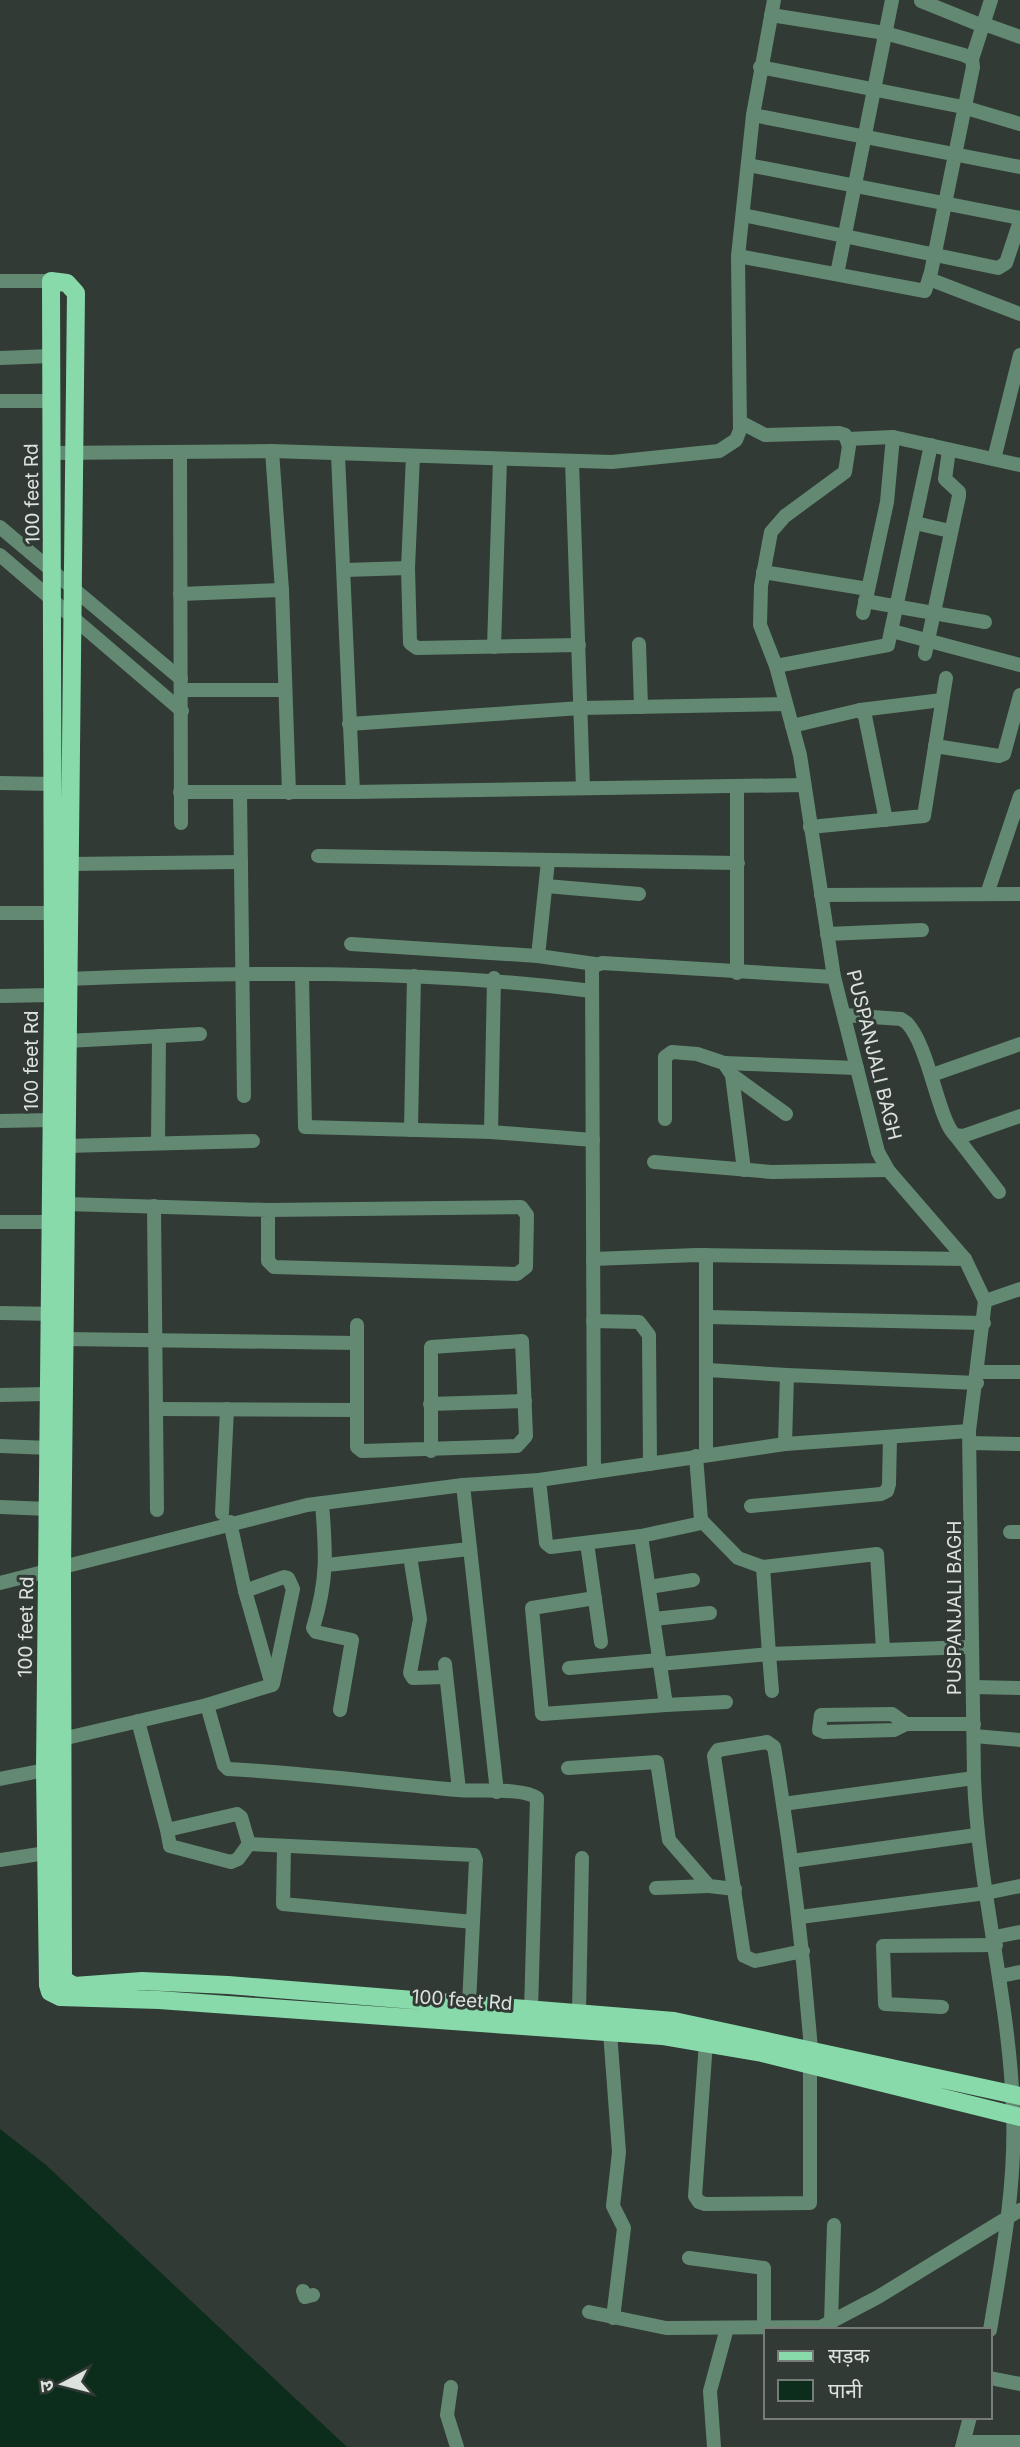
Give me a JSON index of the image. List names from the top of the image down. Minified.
{"streets":{"main road":["100 feet Rd"],"street":["PUSPANJALI BAGH"]},"legend":["सड़क","पानी"],"north":"left"}
